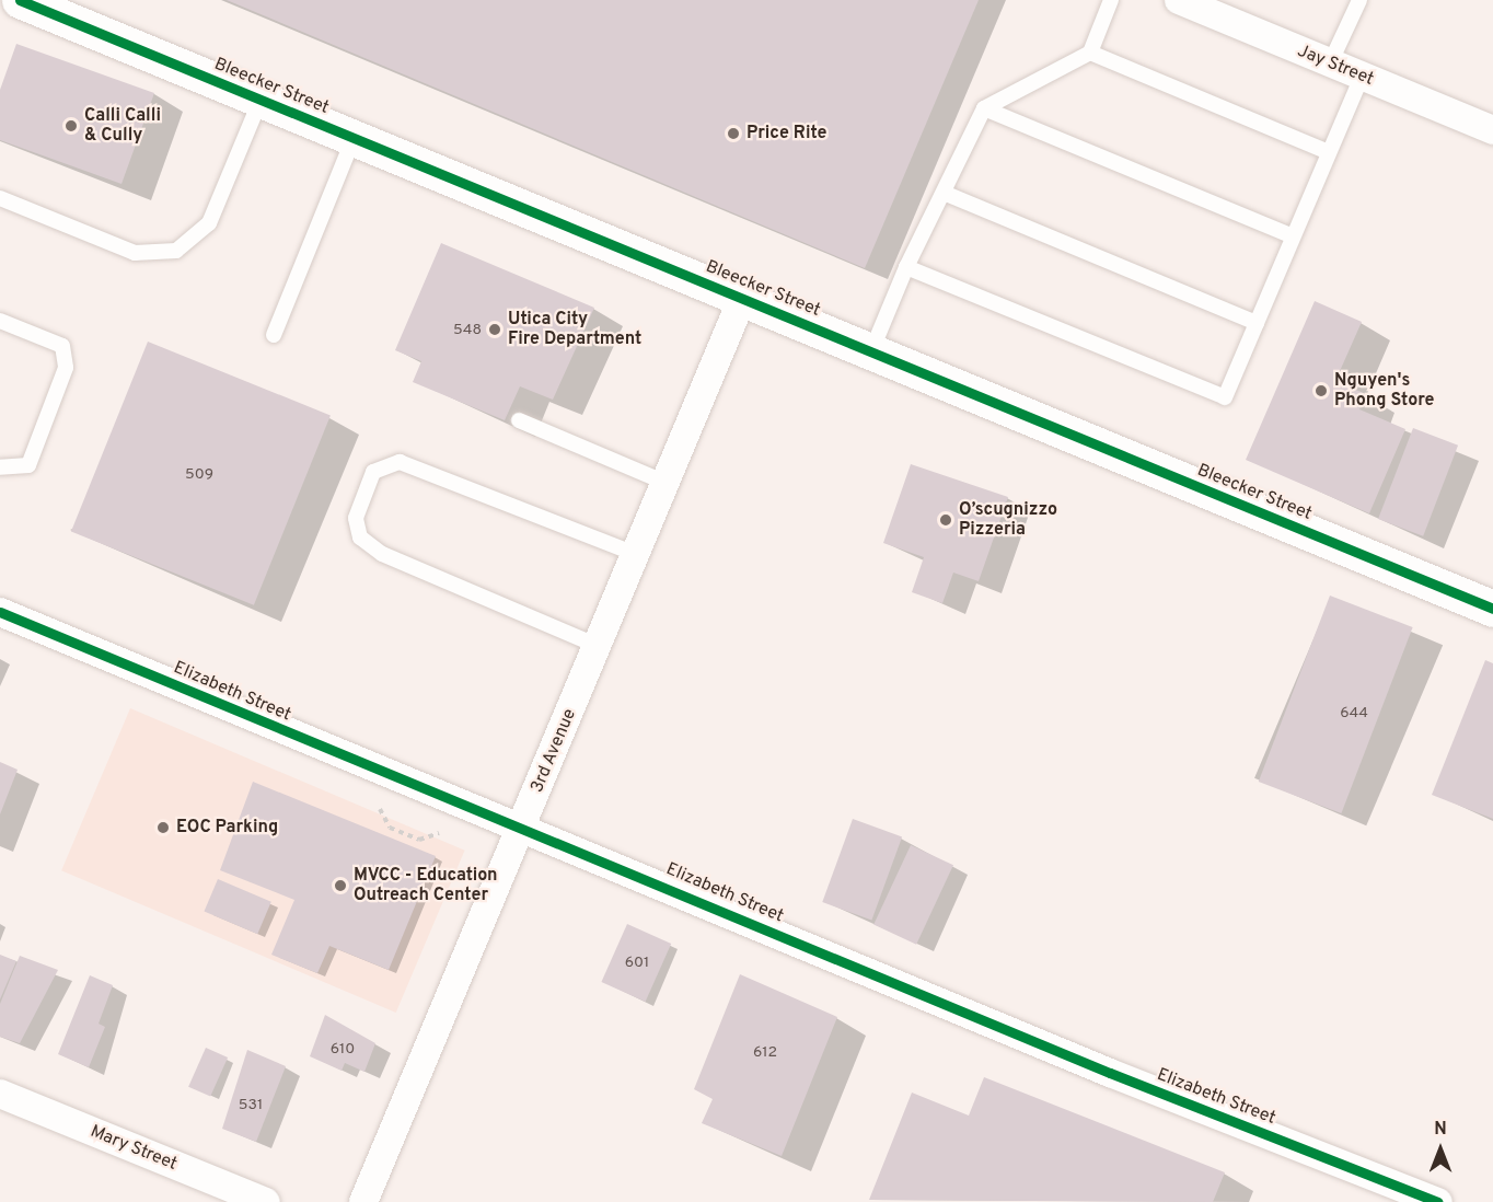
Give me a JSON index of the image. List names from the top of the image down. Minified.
{"streets":{"street":["Jay Street","Bleecker Street","Elizabeth Street","3rd Avenue","Mary Street"]},"crossings":[["Bleecker Street","3rd Avenue"],["Elizabeth Street","3rd Avenue"]],"places":["Calli Calli & Cully","Price Rite","Utica City Fire Department","Nguyen's Phong Store","O’scugnizzo Pizzeria","EOC Parking","MVCC - Education Outreach Center"],"house_numbers":["548","509","644","601","610","612","531"],"north":"top"}
